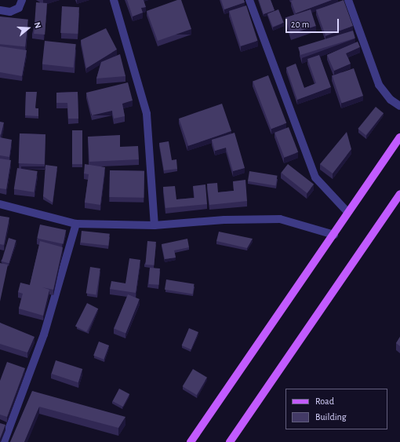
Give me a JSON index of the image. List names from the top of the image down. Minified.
{"legend":["Road","Building"],"scale_bar":"20 m","north":"right"}
